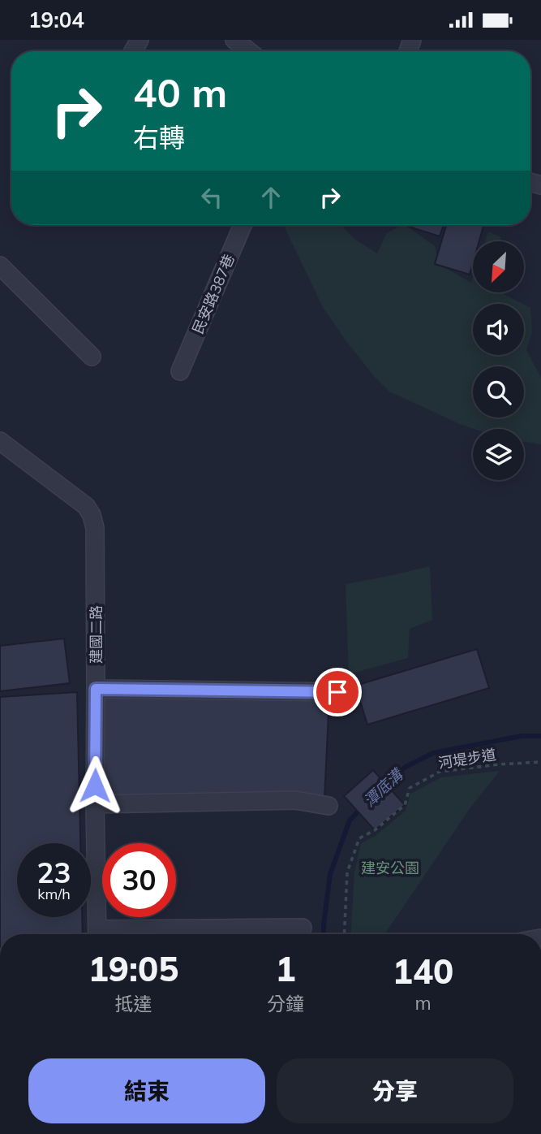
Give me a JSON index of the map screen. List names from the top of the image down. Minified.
{"streets":{"street":["民安路387巷","建國二路"],"path":["河堤步道"]},"water":["潭底溝"],"parks":["建安公園"],"north":"bottom left","page":{"status":"19:04","turn":["40 m","右轉"],"speed":"23 km/h","limit":"30","eta":["19:05","抵達","1","分鐘","140","m"],"buttons":["結束","分享"]}}
